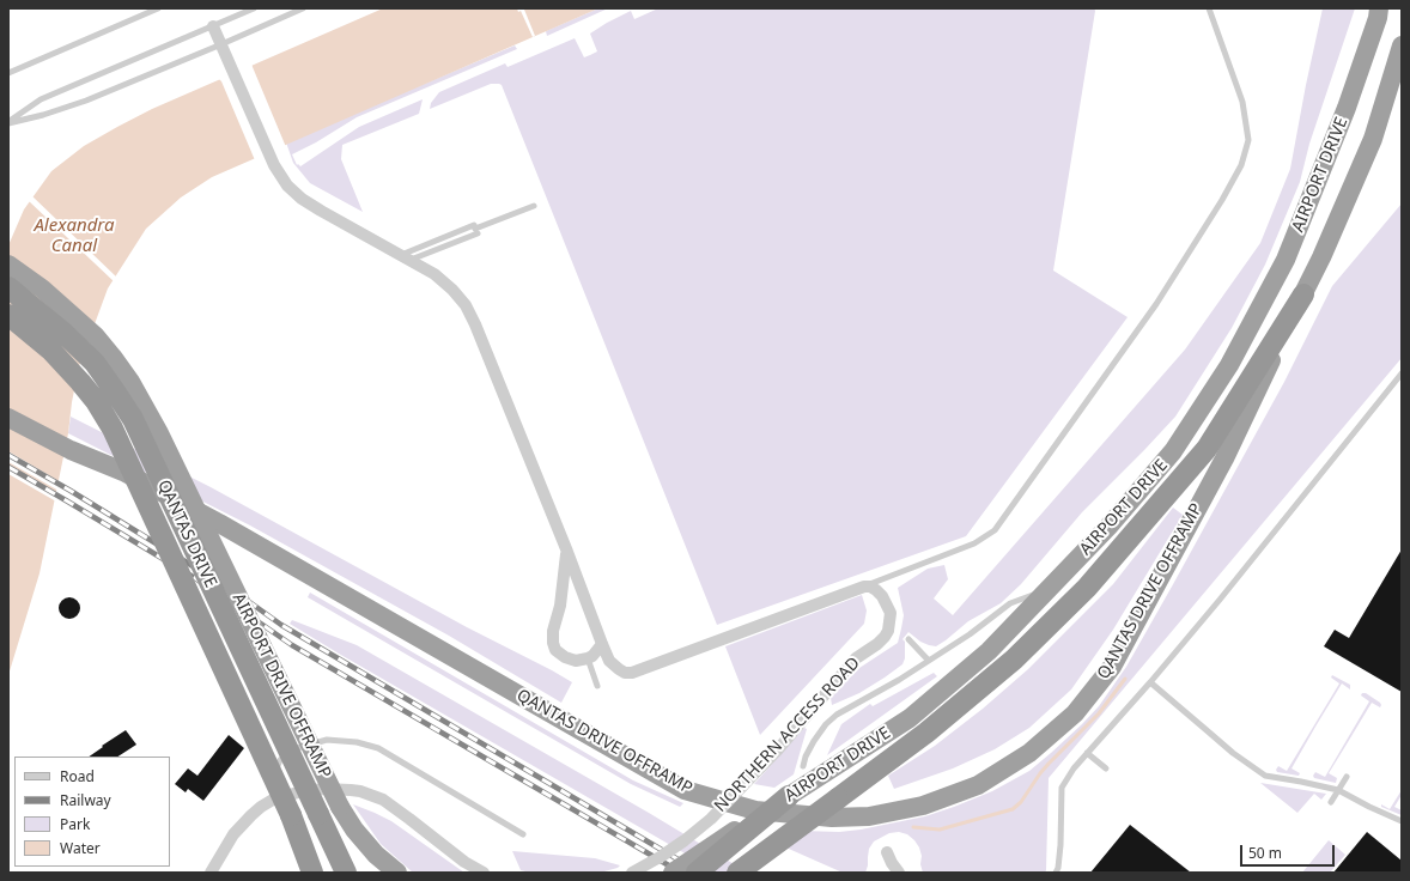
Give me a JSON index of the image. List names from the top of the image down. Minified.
{"streets":{"highway":["AIRPORT DRIVE","QANTAS DRIVE","QANTAS DRIVE OFFRAMP","AIRPORT DRIVE OFFRAMP"],"street":["NORTHERN ACCESS ROAD"]},"crossings":[["AIRPORT DRIVE","QANTAS DRIVE OFFRAMP"]],"water":["Alexandra Canal"],"legend":["Road","Railway","Park","Water"],"scale_bar":"50 m"}
